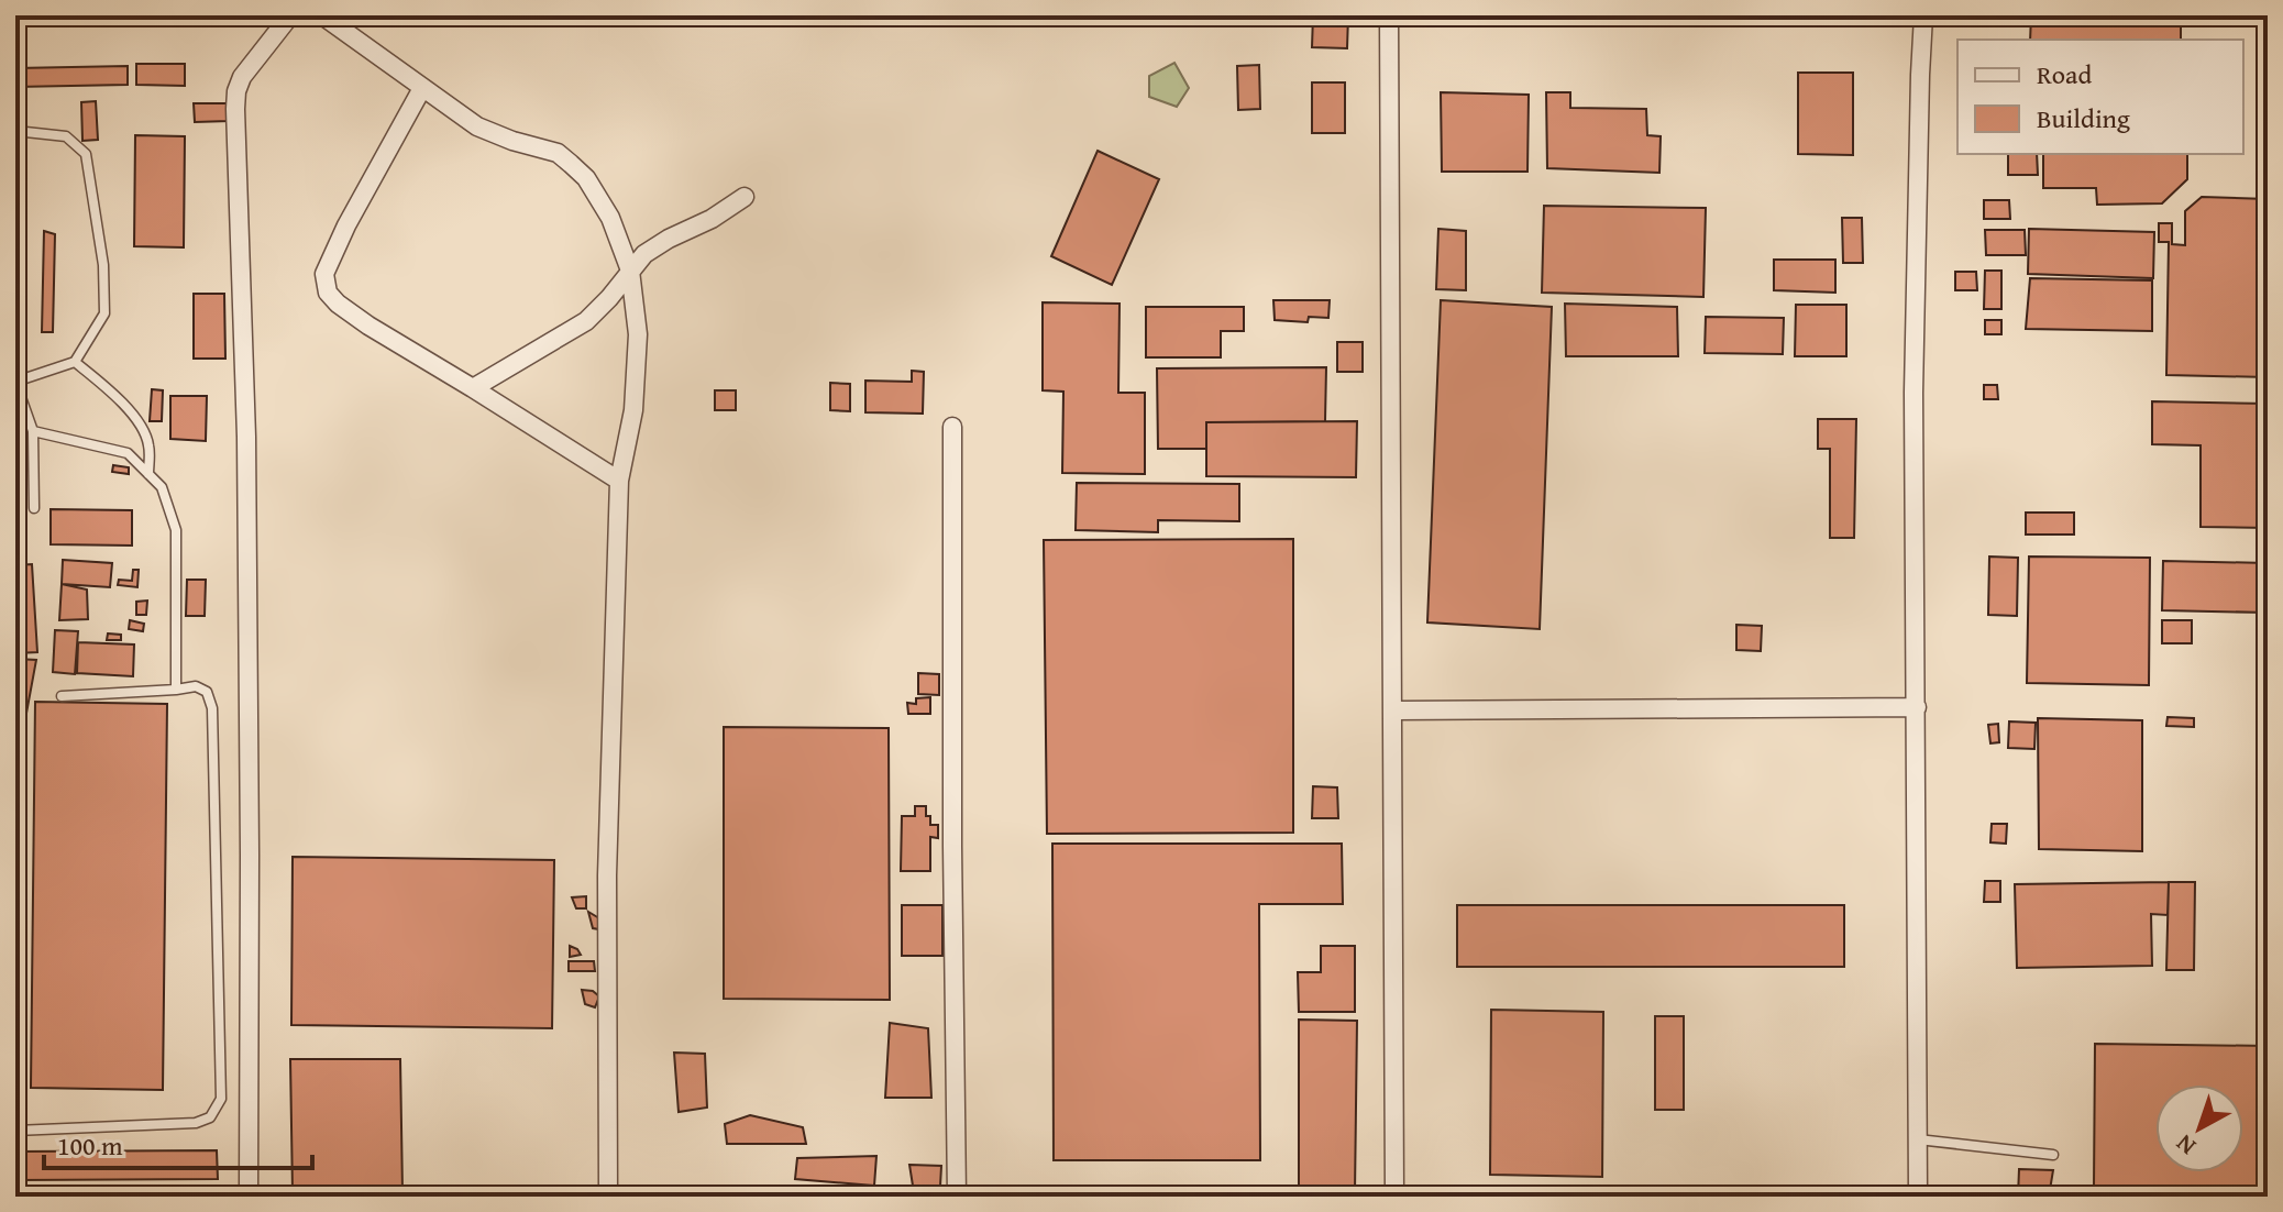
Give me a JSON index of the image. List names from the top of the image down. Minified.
{"legend":["Road","Building"],"scale_bar":"100 m","north":"bottom left"}
